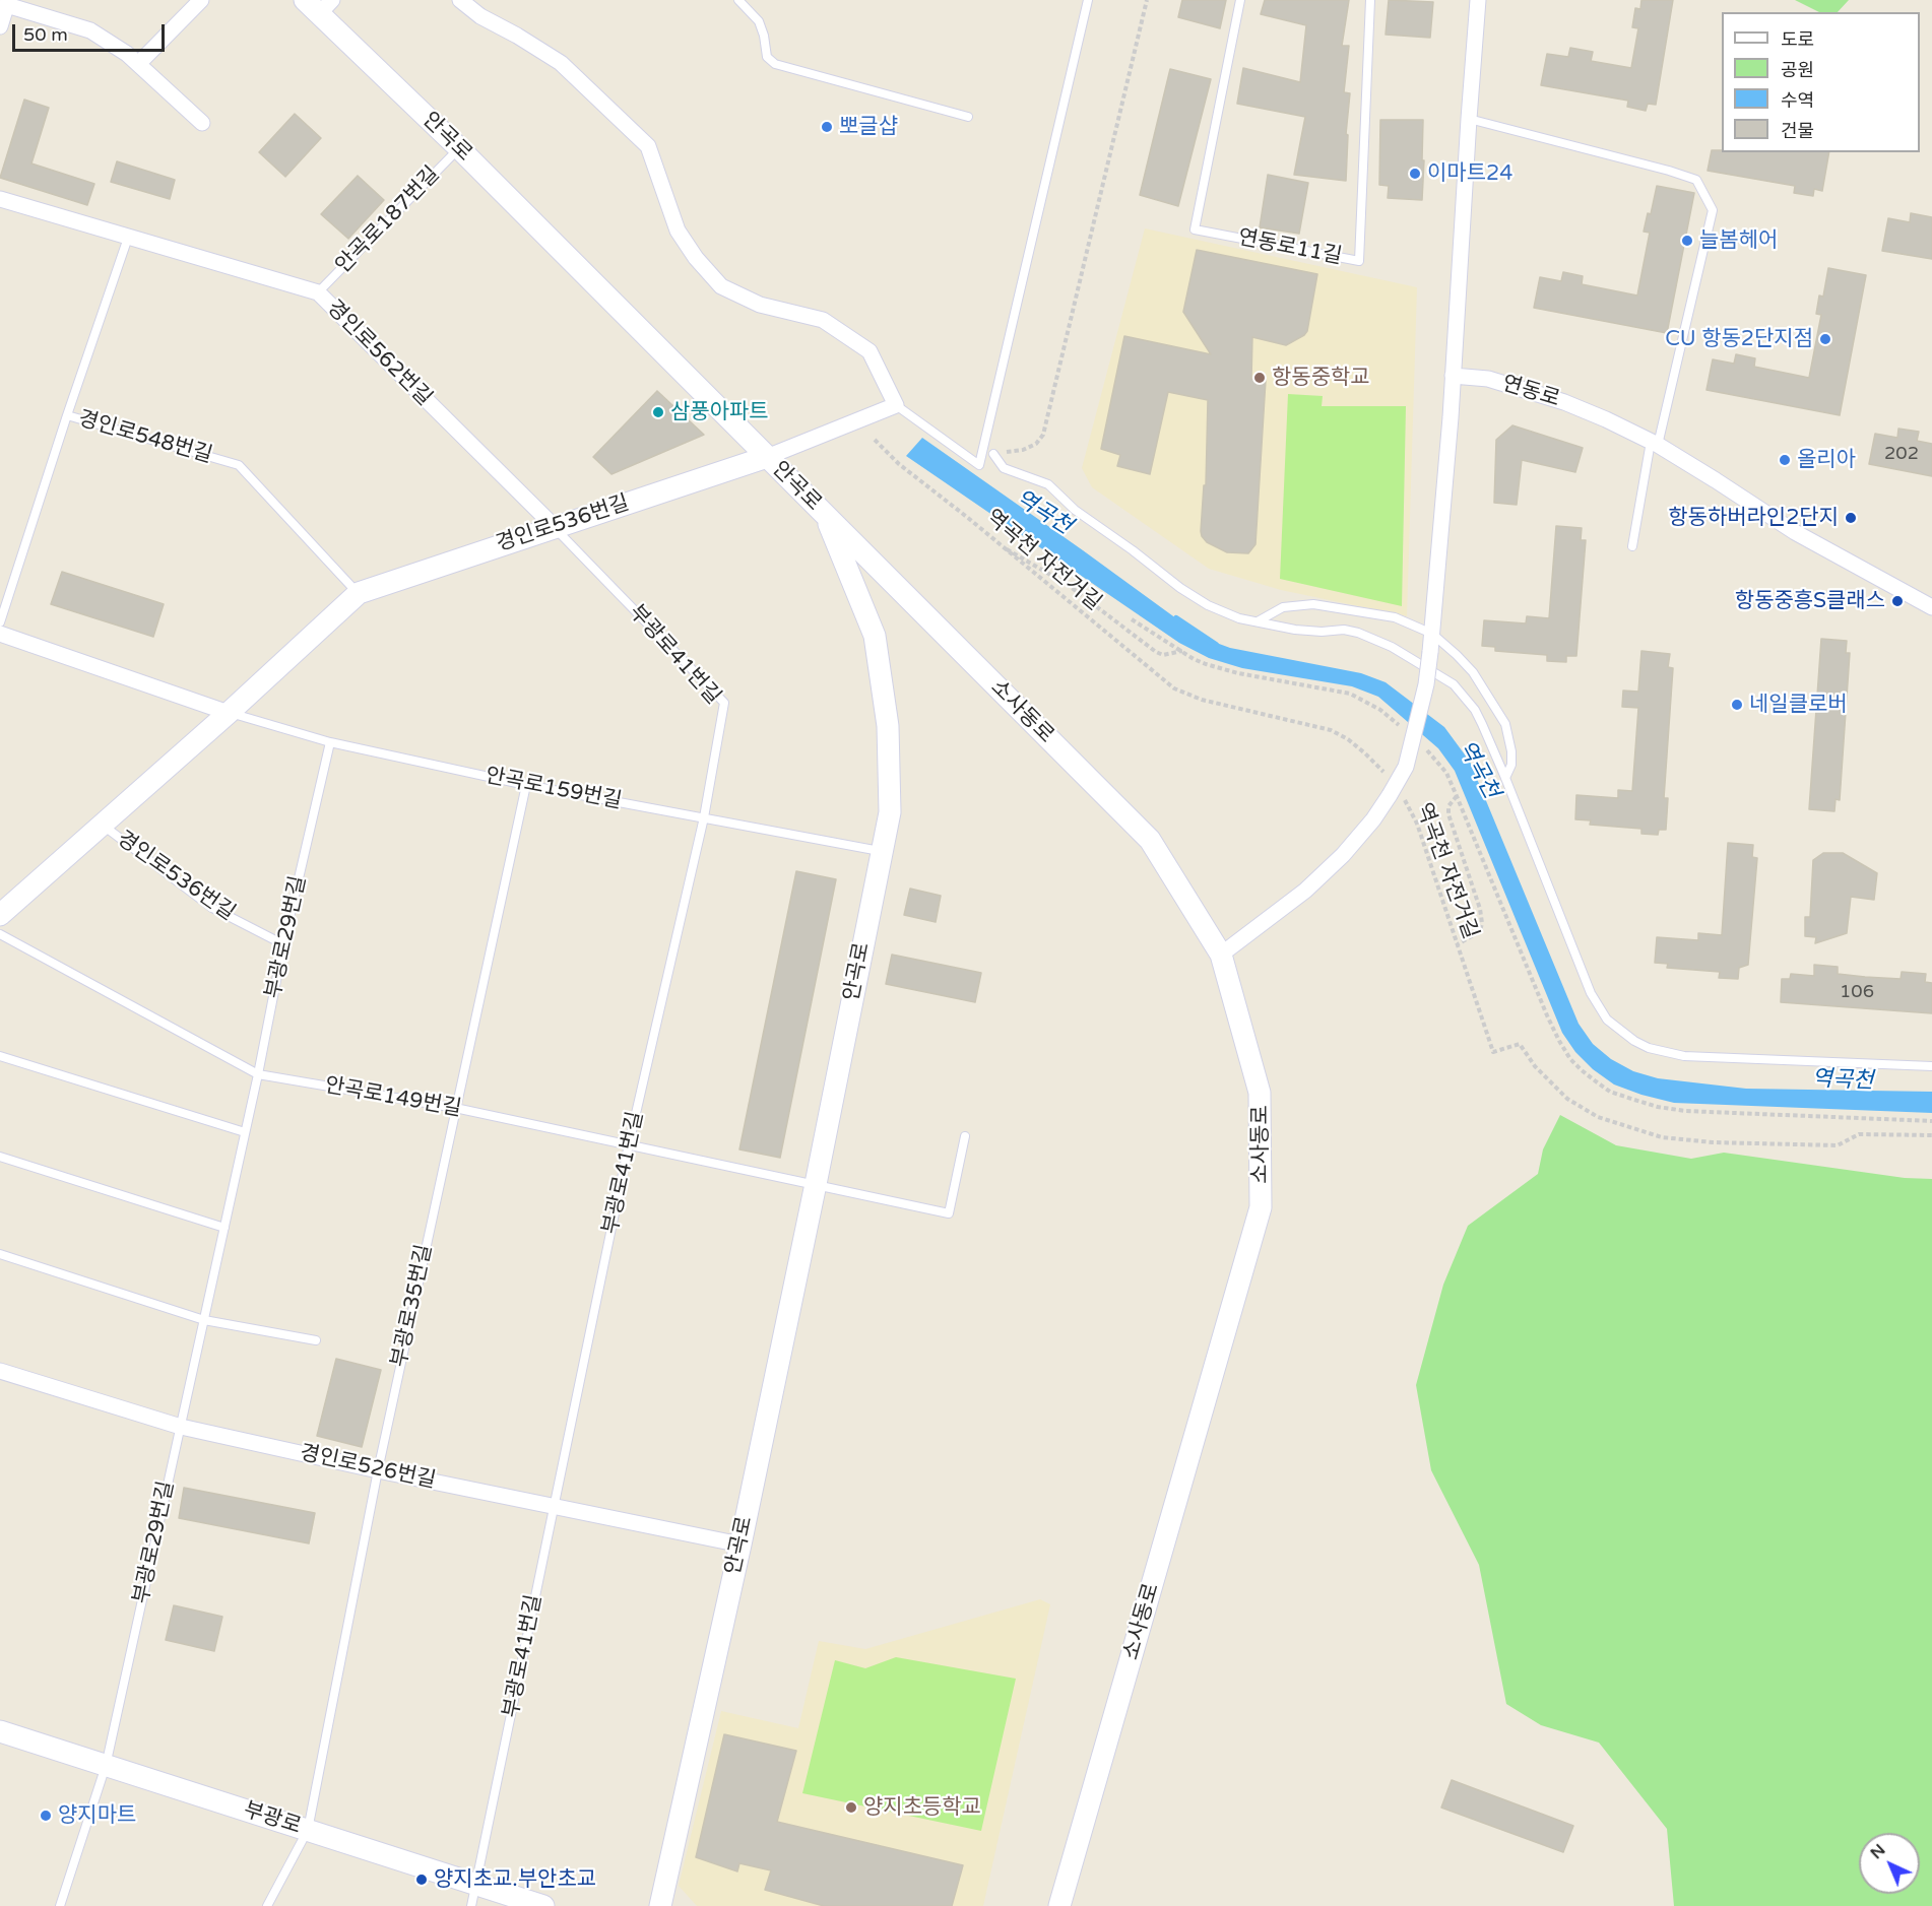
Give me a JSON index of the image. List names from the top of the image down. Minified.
{"streets":{"street":["안곡로","경인로562번길","연동로","경인로536번길","소사동로","경인로526번길","부광로"],"lane":["안곡로187번길","연동로11길","경인로548번길","부광로41번길","안곡로159번길","부광로29번길","안곡로149번길","부광로35번길"],"path":["역곡천 자전거길"]},"crossings":[["안곡로","안곡로187번길"],["안곡로","경인로536번길"],["안곡로","소사동로"],["안곡로","안곡로159번길"],["안곡로","안곡로149번길"],["안곡로","경인로526번길"],["안곡로187번길","경인로562번길"],["경인로562번길","경인로536번길"],["경인로562번길","부광로41번길"],["경인로548번길","경인로536번길"],["경인로536번길","부광로41번길"],["경인로536번길","안곡로159번길"],["경인로536번길","부광로29번길"],["부광로41번길","안곡로159번길"],["부광로41번길","안곡로149번길"],["부광로41번길","경인로526번길"],["부광로41번길","부광로"],["안곡로159번길","부광로29번길"],["안곡로159번길","부광로35번길"],["부광로29번길","안곡로149번길"],["부광로29번길","경인로526번길"],["부광로29번길","부광로"],["안곡로149번길","부광로35번길"],["부광로35번길","경인로526번길"],["부광로35번길","부광로"]],"water":["역곡천"],"places":["뽀글샵","이마트24","늘봄헤어","CU 항동2단지점","항동중학교","삼풍아파트","올리아","항동하버라인2단지","항동중흥S클래스","네일클로버","양지초등학교","양지마트","양지초교.부안초교"],"house_numbers":["202","106"],"legend":["도로","공원","수역","건물"],"scale_bar":"50 m","north":"top left"}
